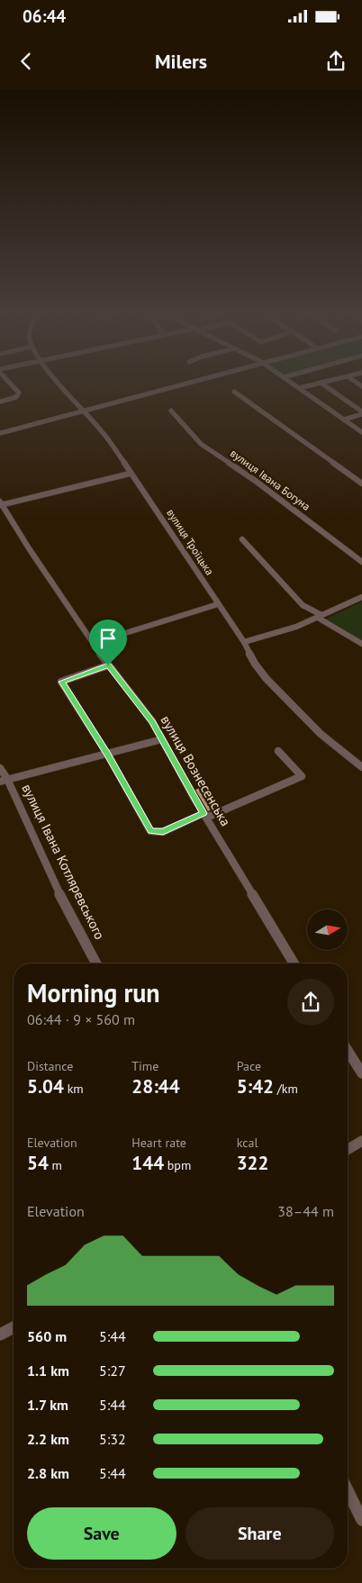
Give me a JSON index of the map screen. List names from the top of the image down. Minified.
{"streets":{"street":["вулиця Івана Богуна","вулиця Троїцька","вулиця Вознесенська","вулиця Івана Котляревського"]},"north":"right","page":{"status":"06:44","header":"Milers","heading":["Morning run","06:44 · 9 × 560 m"],"stats":[["Distance","5.04 km"],["Time","28:44"],["Pace","5:42 /km"],["Elevation","54 m"],["Heart rate","144 bpm"],["kcal","322"]],"chart":["Elevation","38–44 m"],"list":[{"name":"560 m","note":"5:44"},{"name":"1.1 km","note":"5:27"},{"name":"1.7 km","note":"5:44"},{"name":"2.2 km","note":"5:32"},{"name":"2.8 km","note":"5:44"}],"buttons":["Save","Share"]}}
